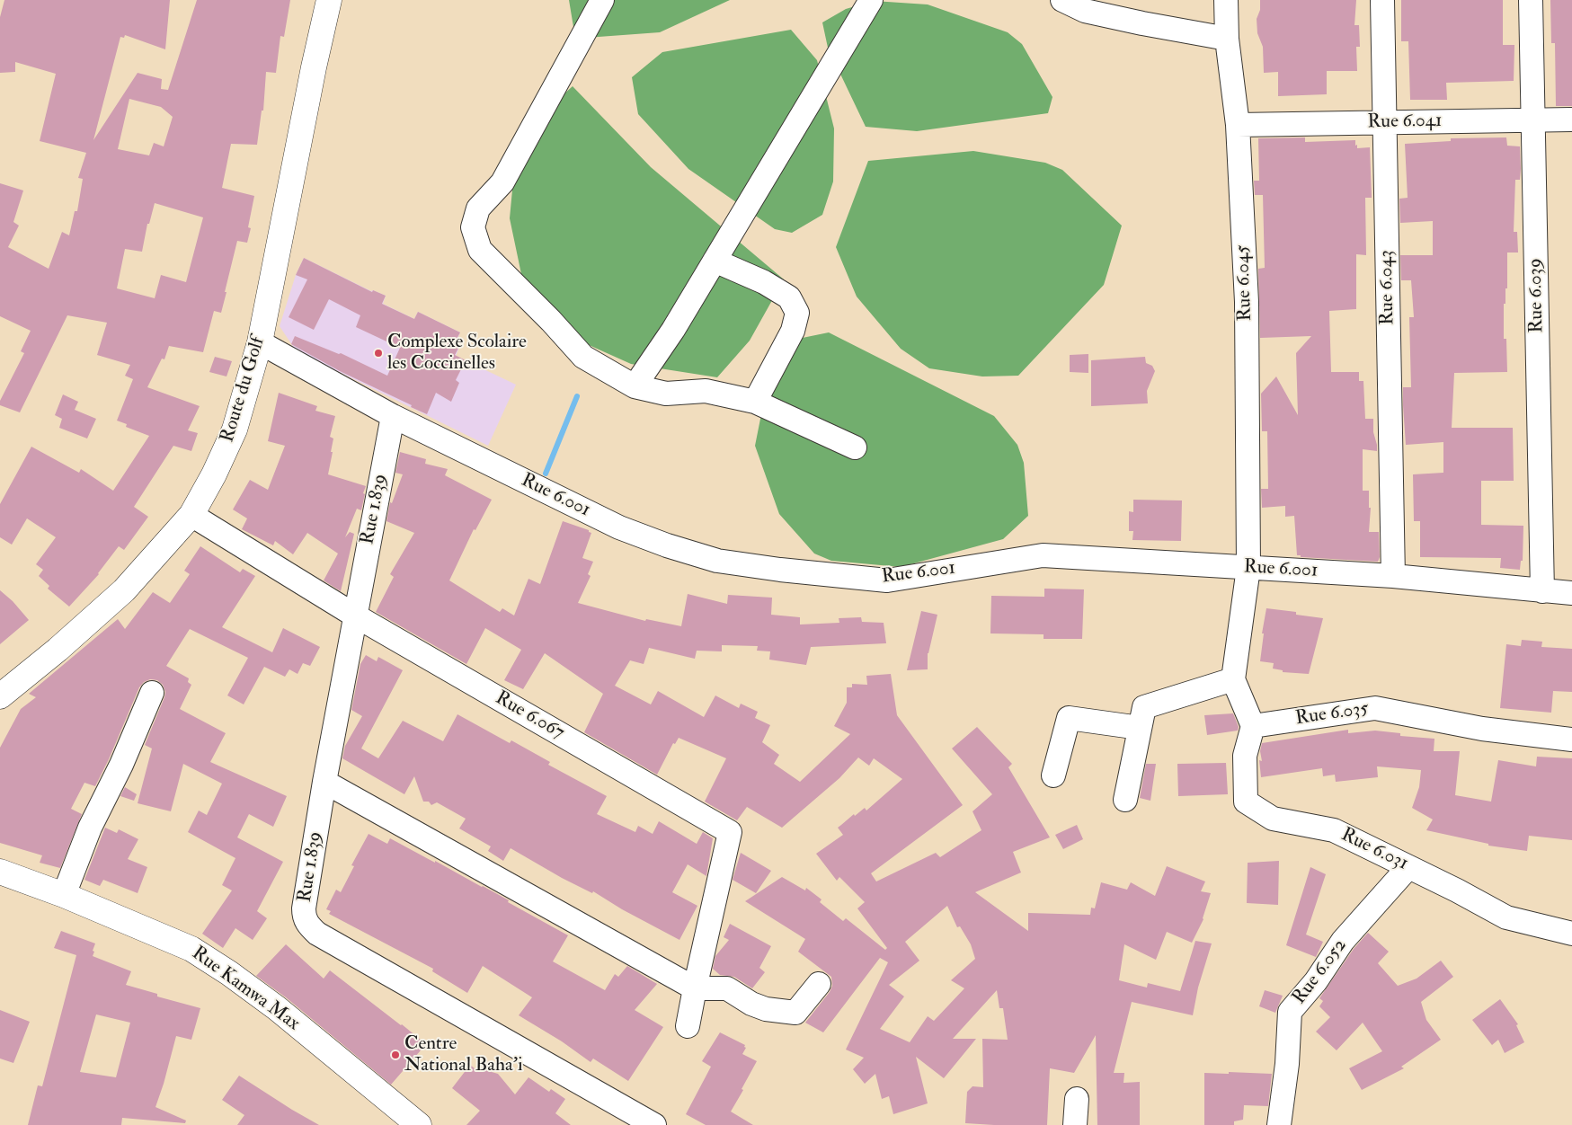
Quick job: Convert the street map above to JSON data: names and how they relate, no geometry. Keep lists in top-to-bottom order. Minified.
{"streets":{"main road":["Route du Golf","Rue Kamwa Max"],"street":["Rue 6.041","Rue 6.045","Rue 6.043","Rue 6.039","Rue 6.001","Rue 1.839","Rue 6.035","Rue 6.067","Rue 6.031","Rue 6.052"]},"crossings":[["Rue 6.041","Rue 6.045"],["Rue 6.041","Rue 6.043"],["Rue 6.041","Rue 6.039"],["Rue 6.045","Rue 6.001"],["Rue 6.043","Rue 6.001"],["Rue 6.039","Rue 6.001"],["Route du Golf","Rue 6.001"],["Route du Golf","Rue 6.067"],["Rue 6.001","Rue 1.839"],["Rue 1.839","Rue 6.067"],["Rue 6.035","Rue 6.031"],["Rue 6.031","Rue 6.052"]],"places":["Complexe Scolaire les Coccinelles","Centre National Baha'i"]}
